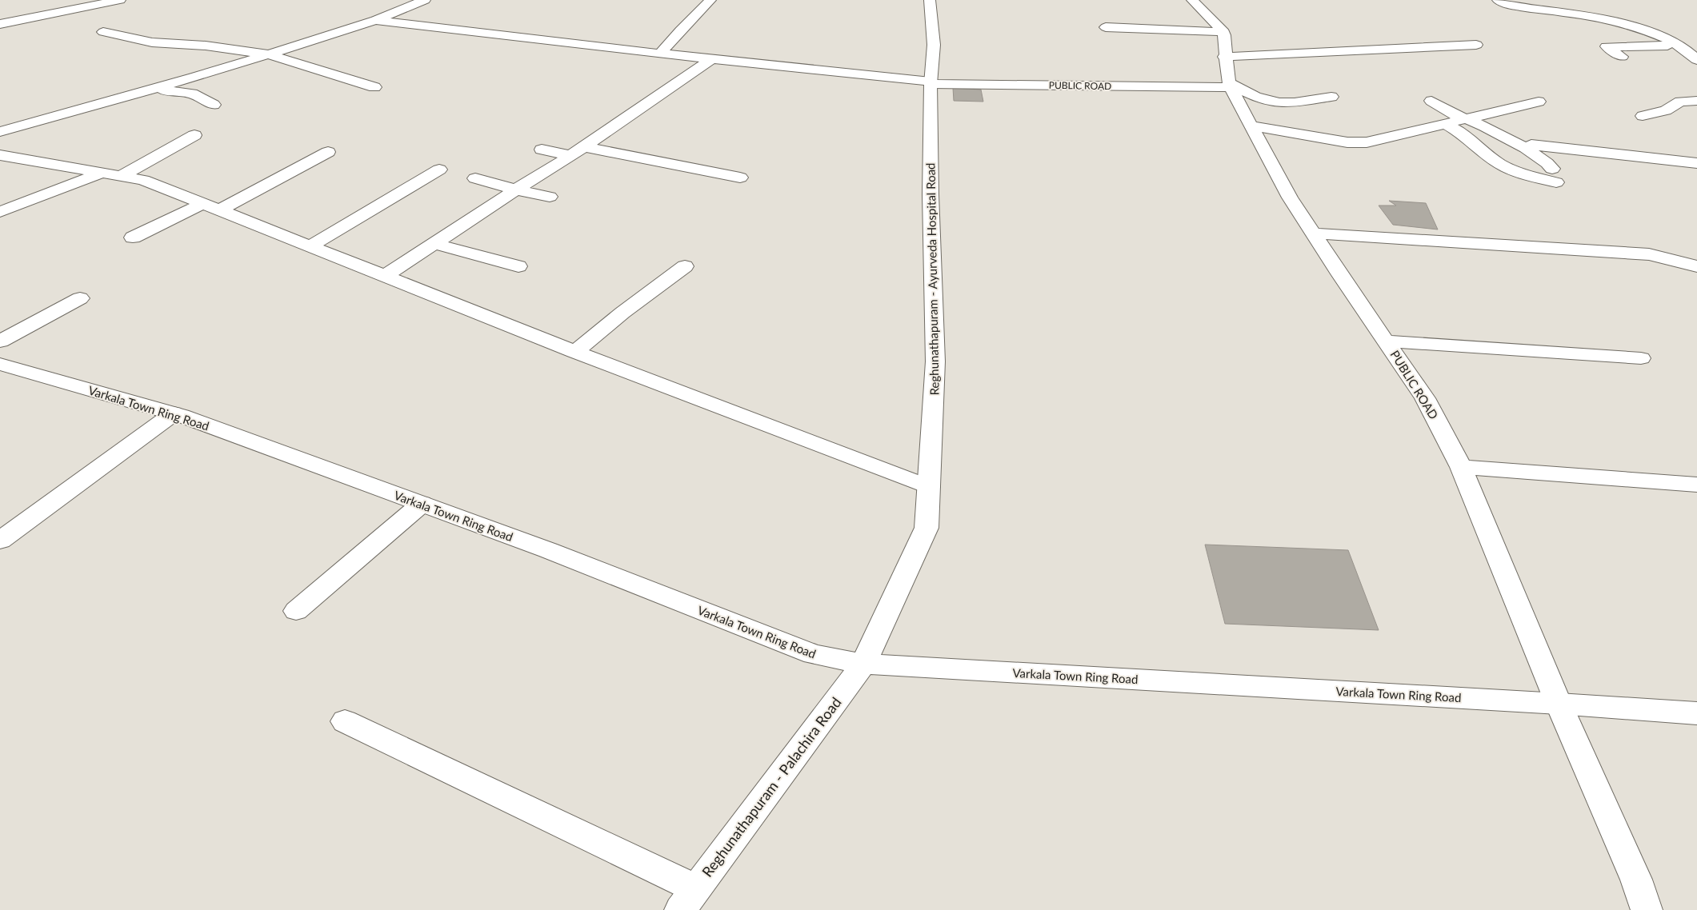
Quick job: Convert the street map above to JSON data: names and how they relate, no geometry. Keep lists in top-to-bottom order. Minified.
{"streets":{"street":["PUBLIC ROAD","Reghunathapuram - Ayurveda Hospital Road","Varkala Town Ring Road","Reghunathapuram - Palachira Road"]},"crossings":[["PUBLIC ROAD","Reghunathapuram - Ayurveda Hospital Road"],["PUBLIC ROAD","Varkala Town Ring Road"],["Reghunathapuram - Ayurveda Hospital Road","Varkala Town Ring Road"],["Reghunathapuram - Ayurveda Hospital Road","Reghunathapuram - Palachira Road"],["Varkala Town Ring Road","Reghunathapuram - Palachira Road"]]}
